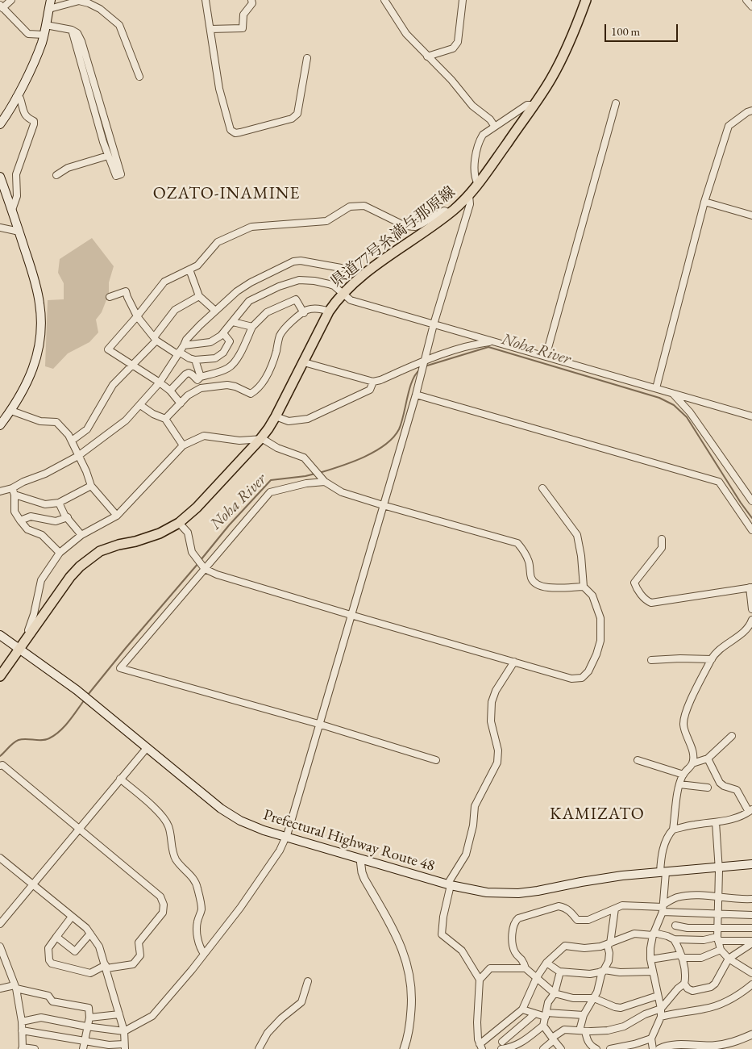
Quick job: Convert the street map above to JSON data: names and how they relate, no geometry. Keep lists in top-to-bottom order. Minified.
{"streets":{"main road":["県道77号糸満与那原線","Prefectural Highway Route 48"]},"crossings":[["県道77号糸満与那原線","Prefectural Highway Route 48"]],"districts":["OZATO-INAMINE","KAMIZATO"],"water":["Noha River"],"scale_bar":"100 m"}
